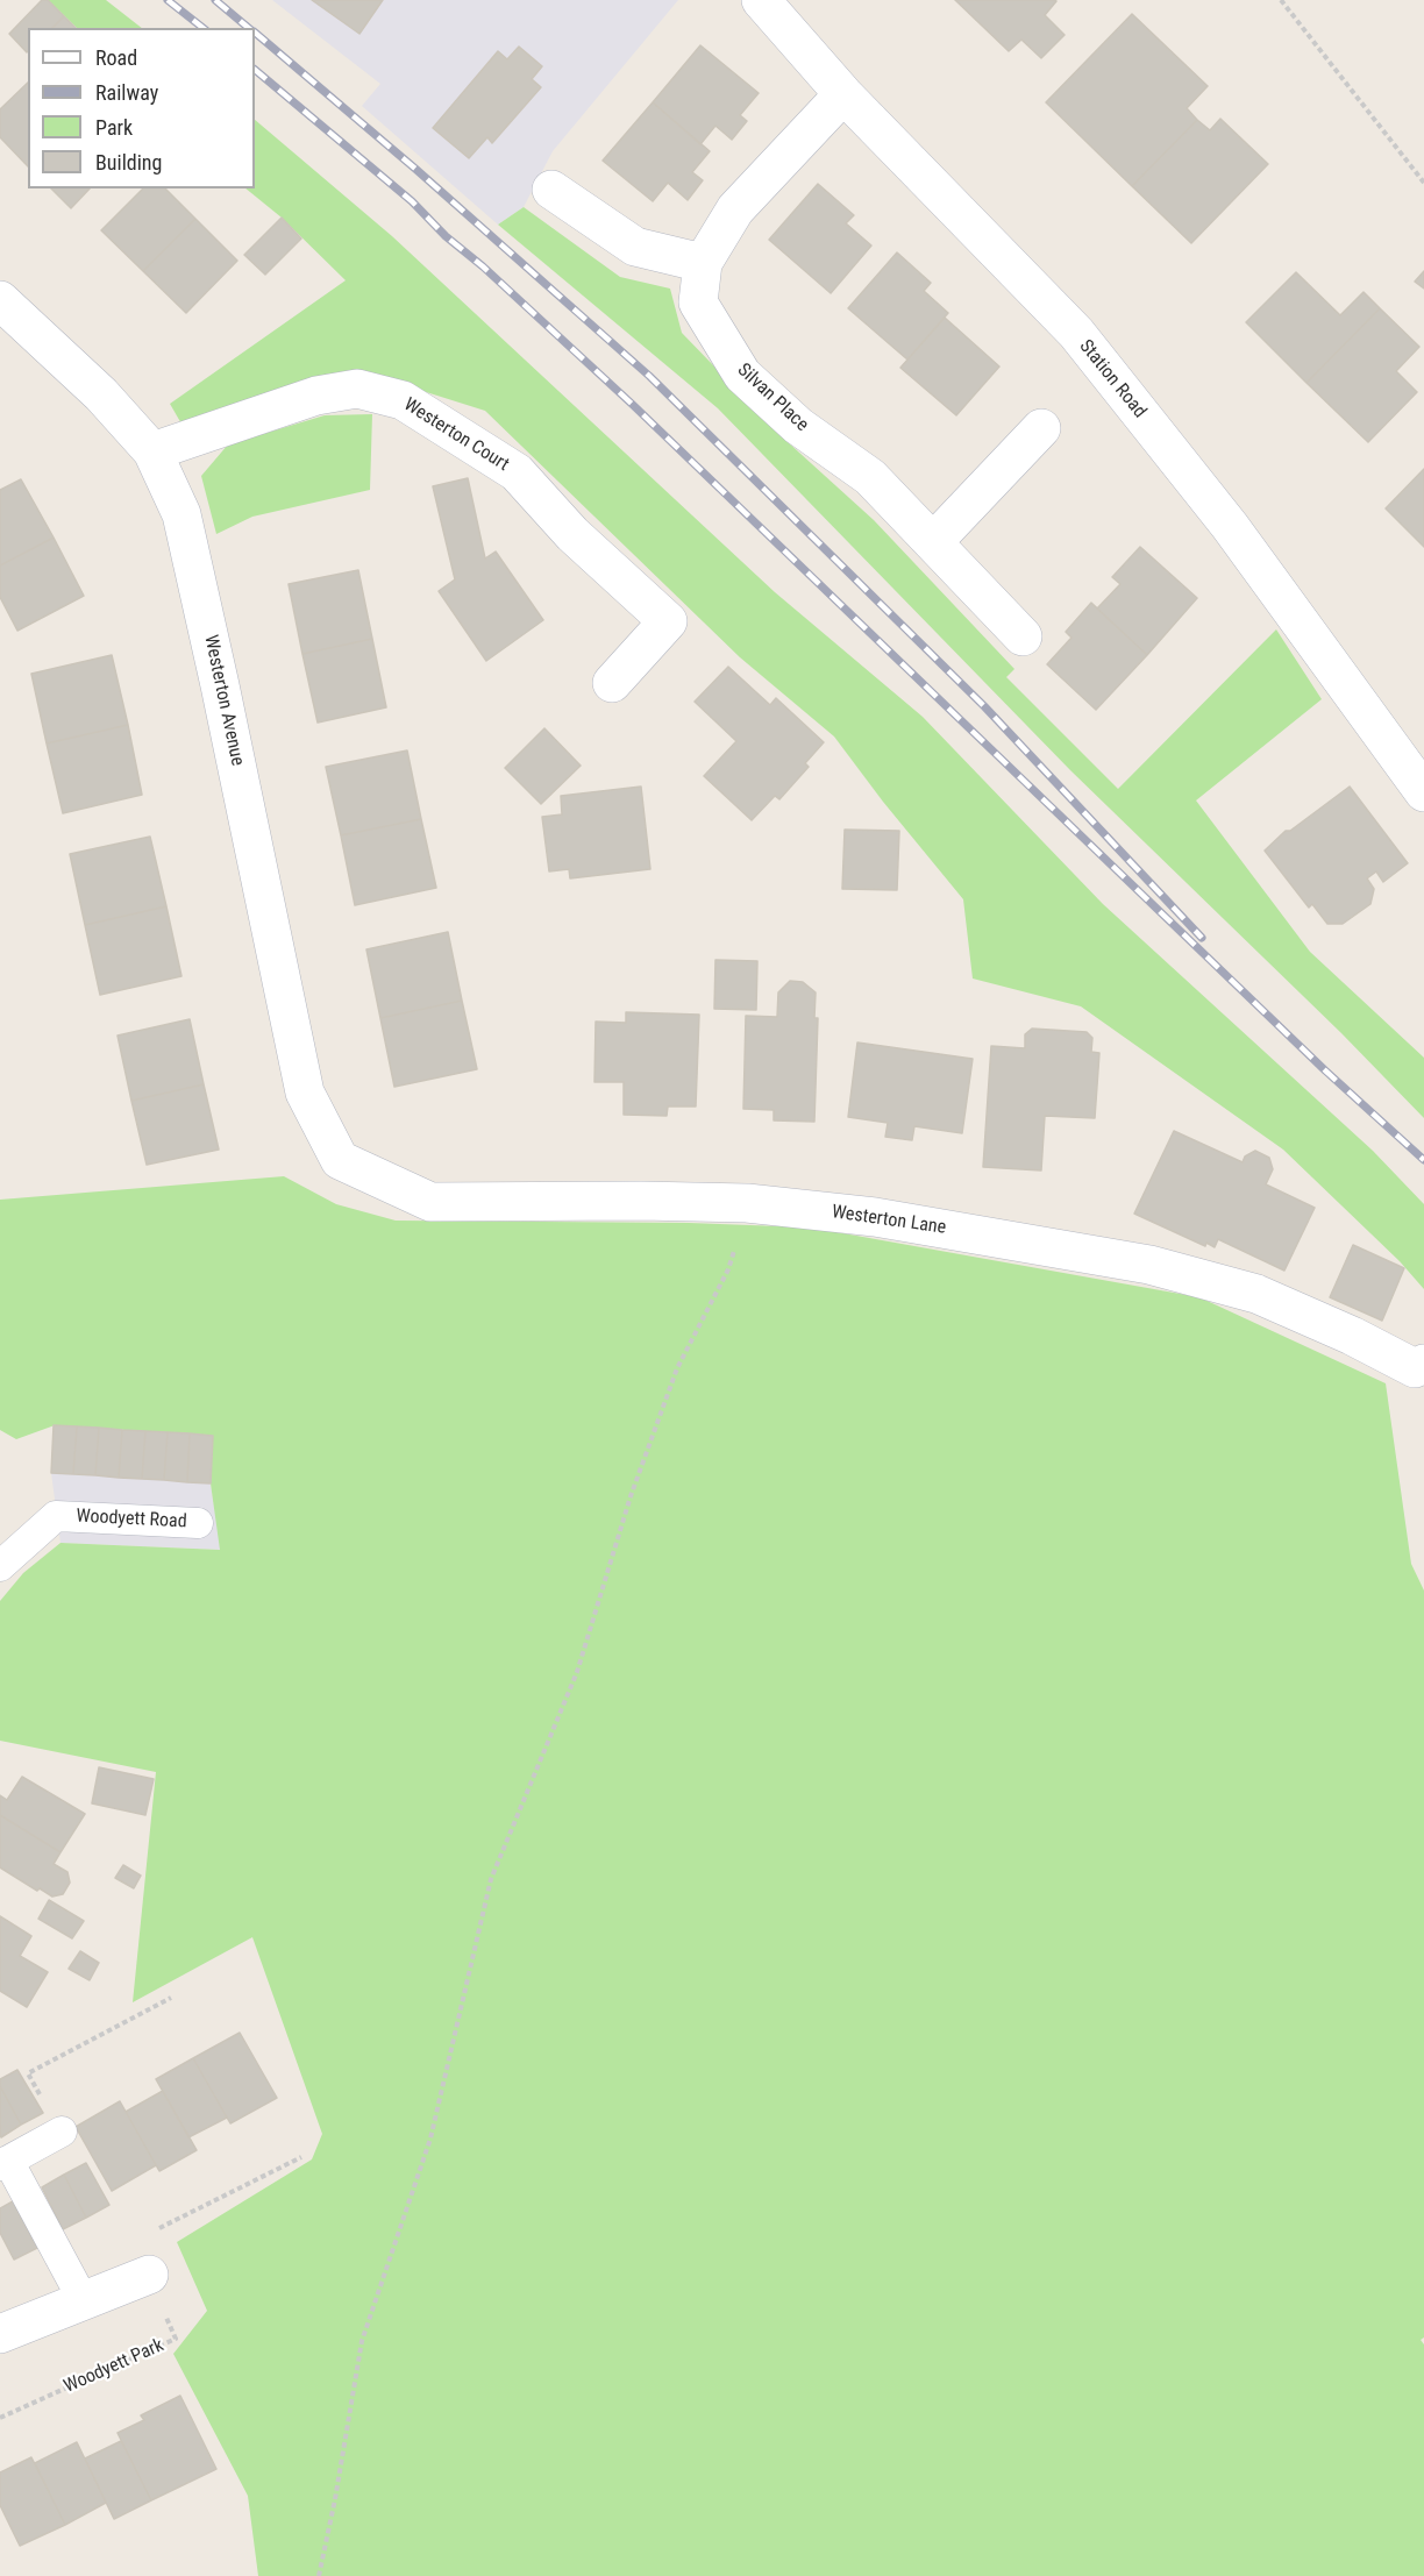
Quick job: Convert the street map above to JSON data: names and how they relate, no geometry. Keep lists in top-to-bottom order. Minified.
{"streets":{"street":["Station Road","Silvan Place","Westerton Court","Westerton Avenue","Westerton Lane"],"lane":["Woodyett Road"],"path":["Woodyett Park"]},"crossings":[["Station Road","Silvan Place"],["Westerton Court","Westerton Avenue"],["Westerton Avenue","Westerton Lane"]],"legend":["Road","Railway","Park","Building"]}
